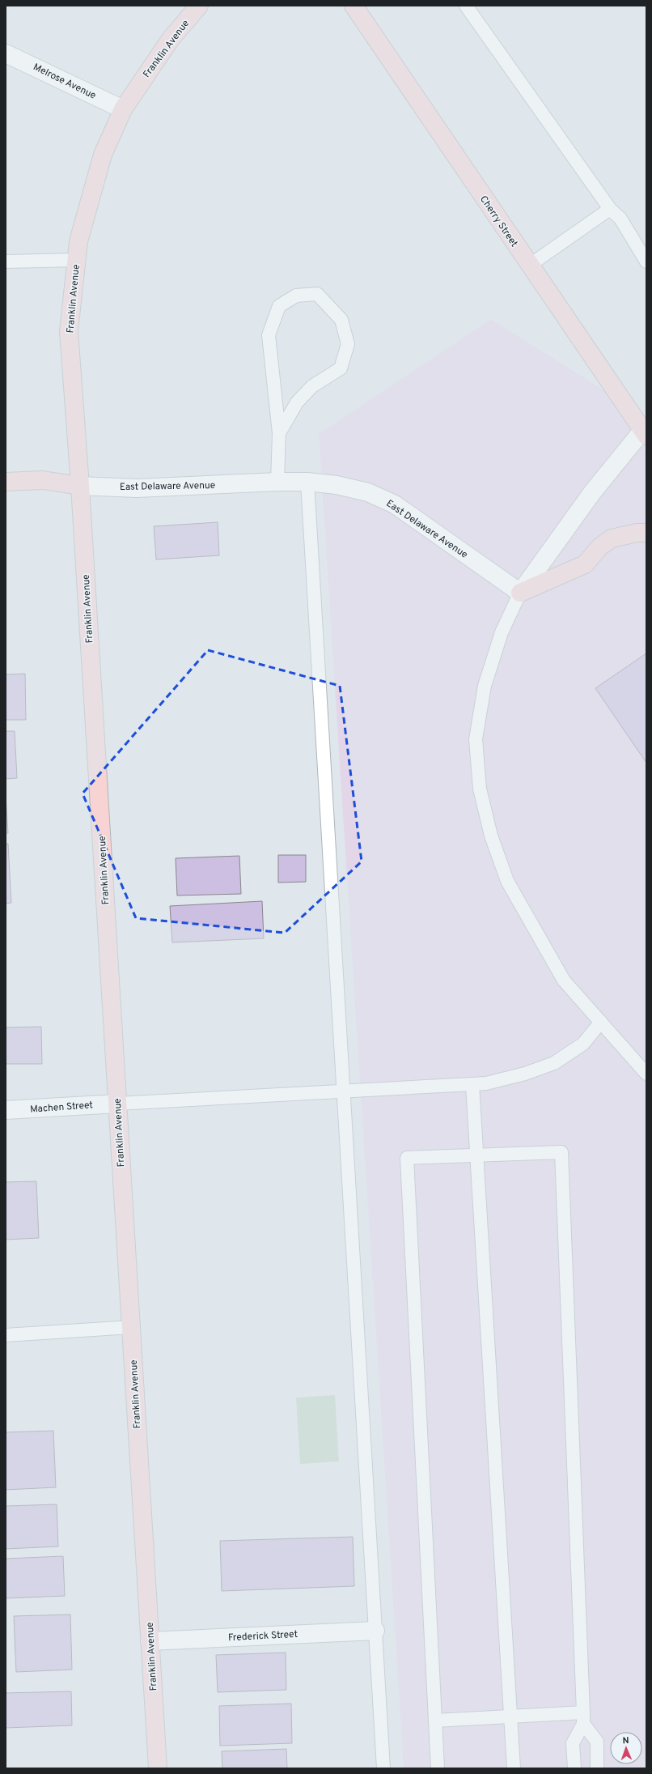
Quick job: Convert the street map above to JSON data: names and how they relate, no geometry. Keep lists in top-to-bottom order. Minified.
{"streets":{"street":["Franklin Avenue","Melrose Avenue","Cherry Street","East Delaware Avenue","Machen Street","Frederick Street"]},"crossings":[["Franklin Avenue","Melrose Avenue"],["Franklin Avenue","East Delaware Avenue"],["Franklin Avenue","Machen Street"],["Franklin Avenue","Frederick Street"]],"north":"top"}
